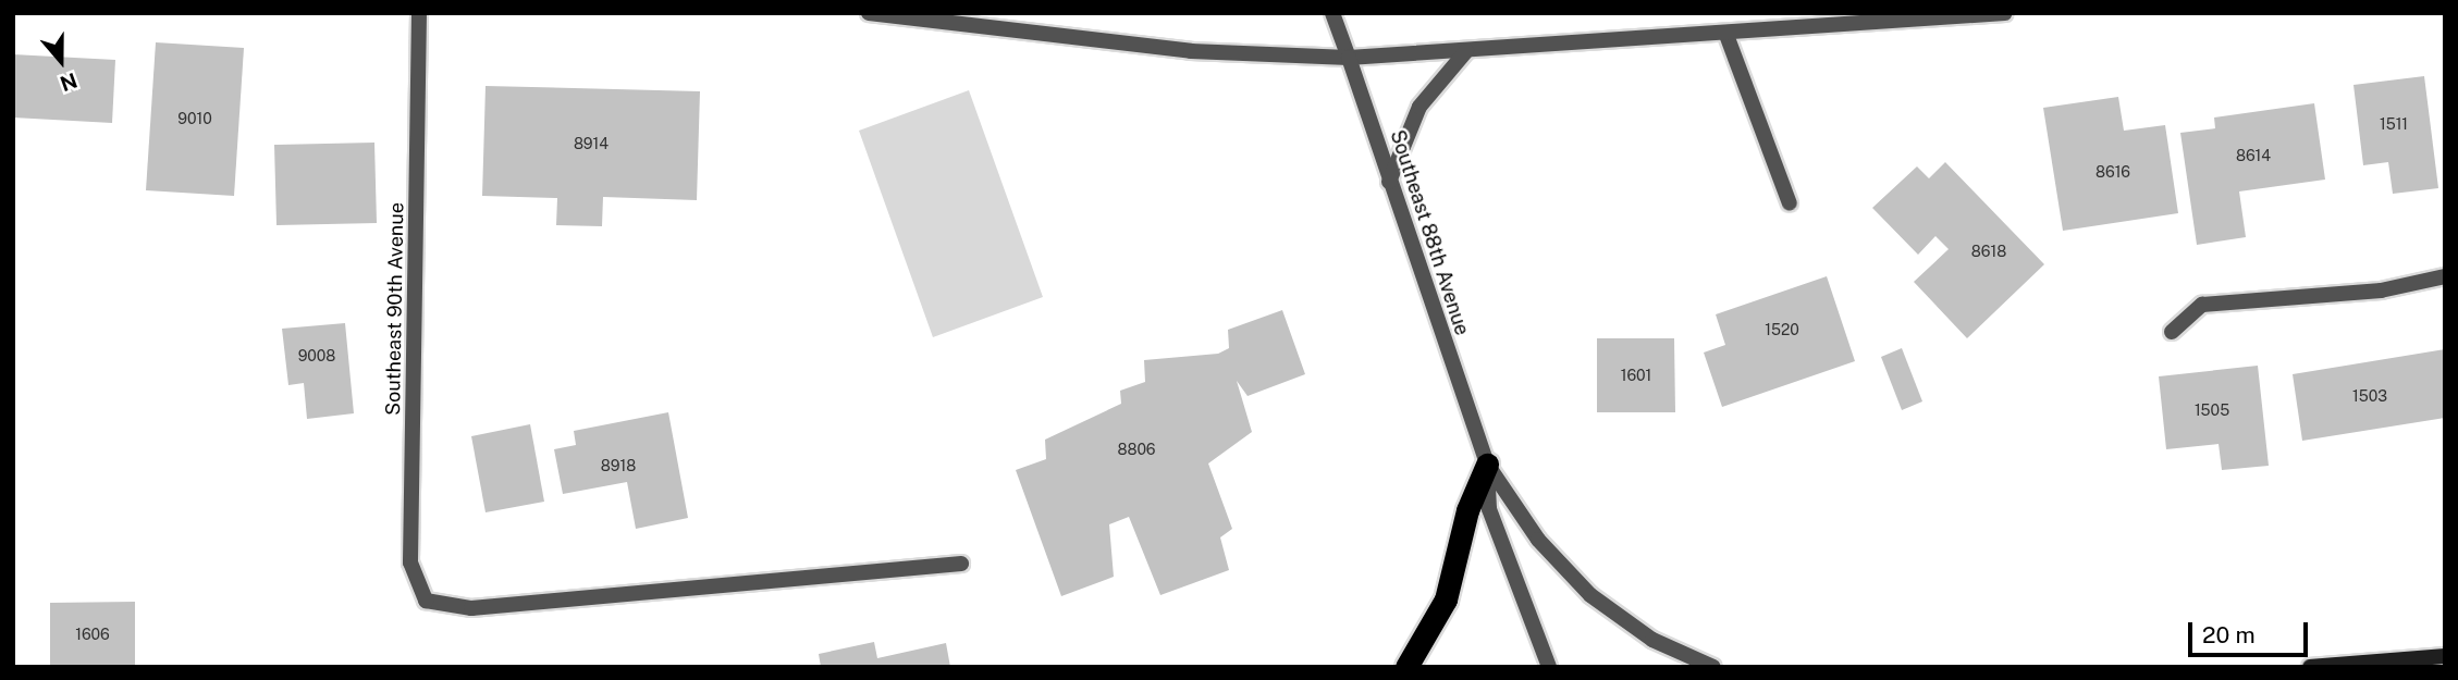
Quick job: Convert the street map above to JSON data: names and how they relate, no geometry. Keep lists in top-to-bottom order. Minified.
{"streets":{"street":["Southeast 88th Avenue","Southeast 90th Avenue"]},"house_numbers":["9010","1511","8914","8614","8616","8618","1520","9008","1601","1503","1505","8806","8918","1606"],"scale_bar":"20 m","north":"bottom"}
